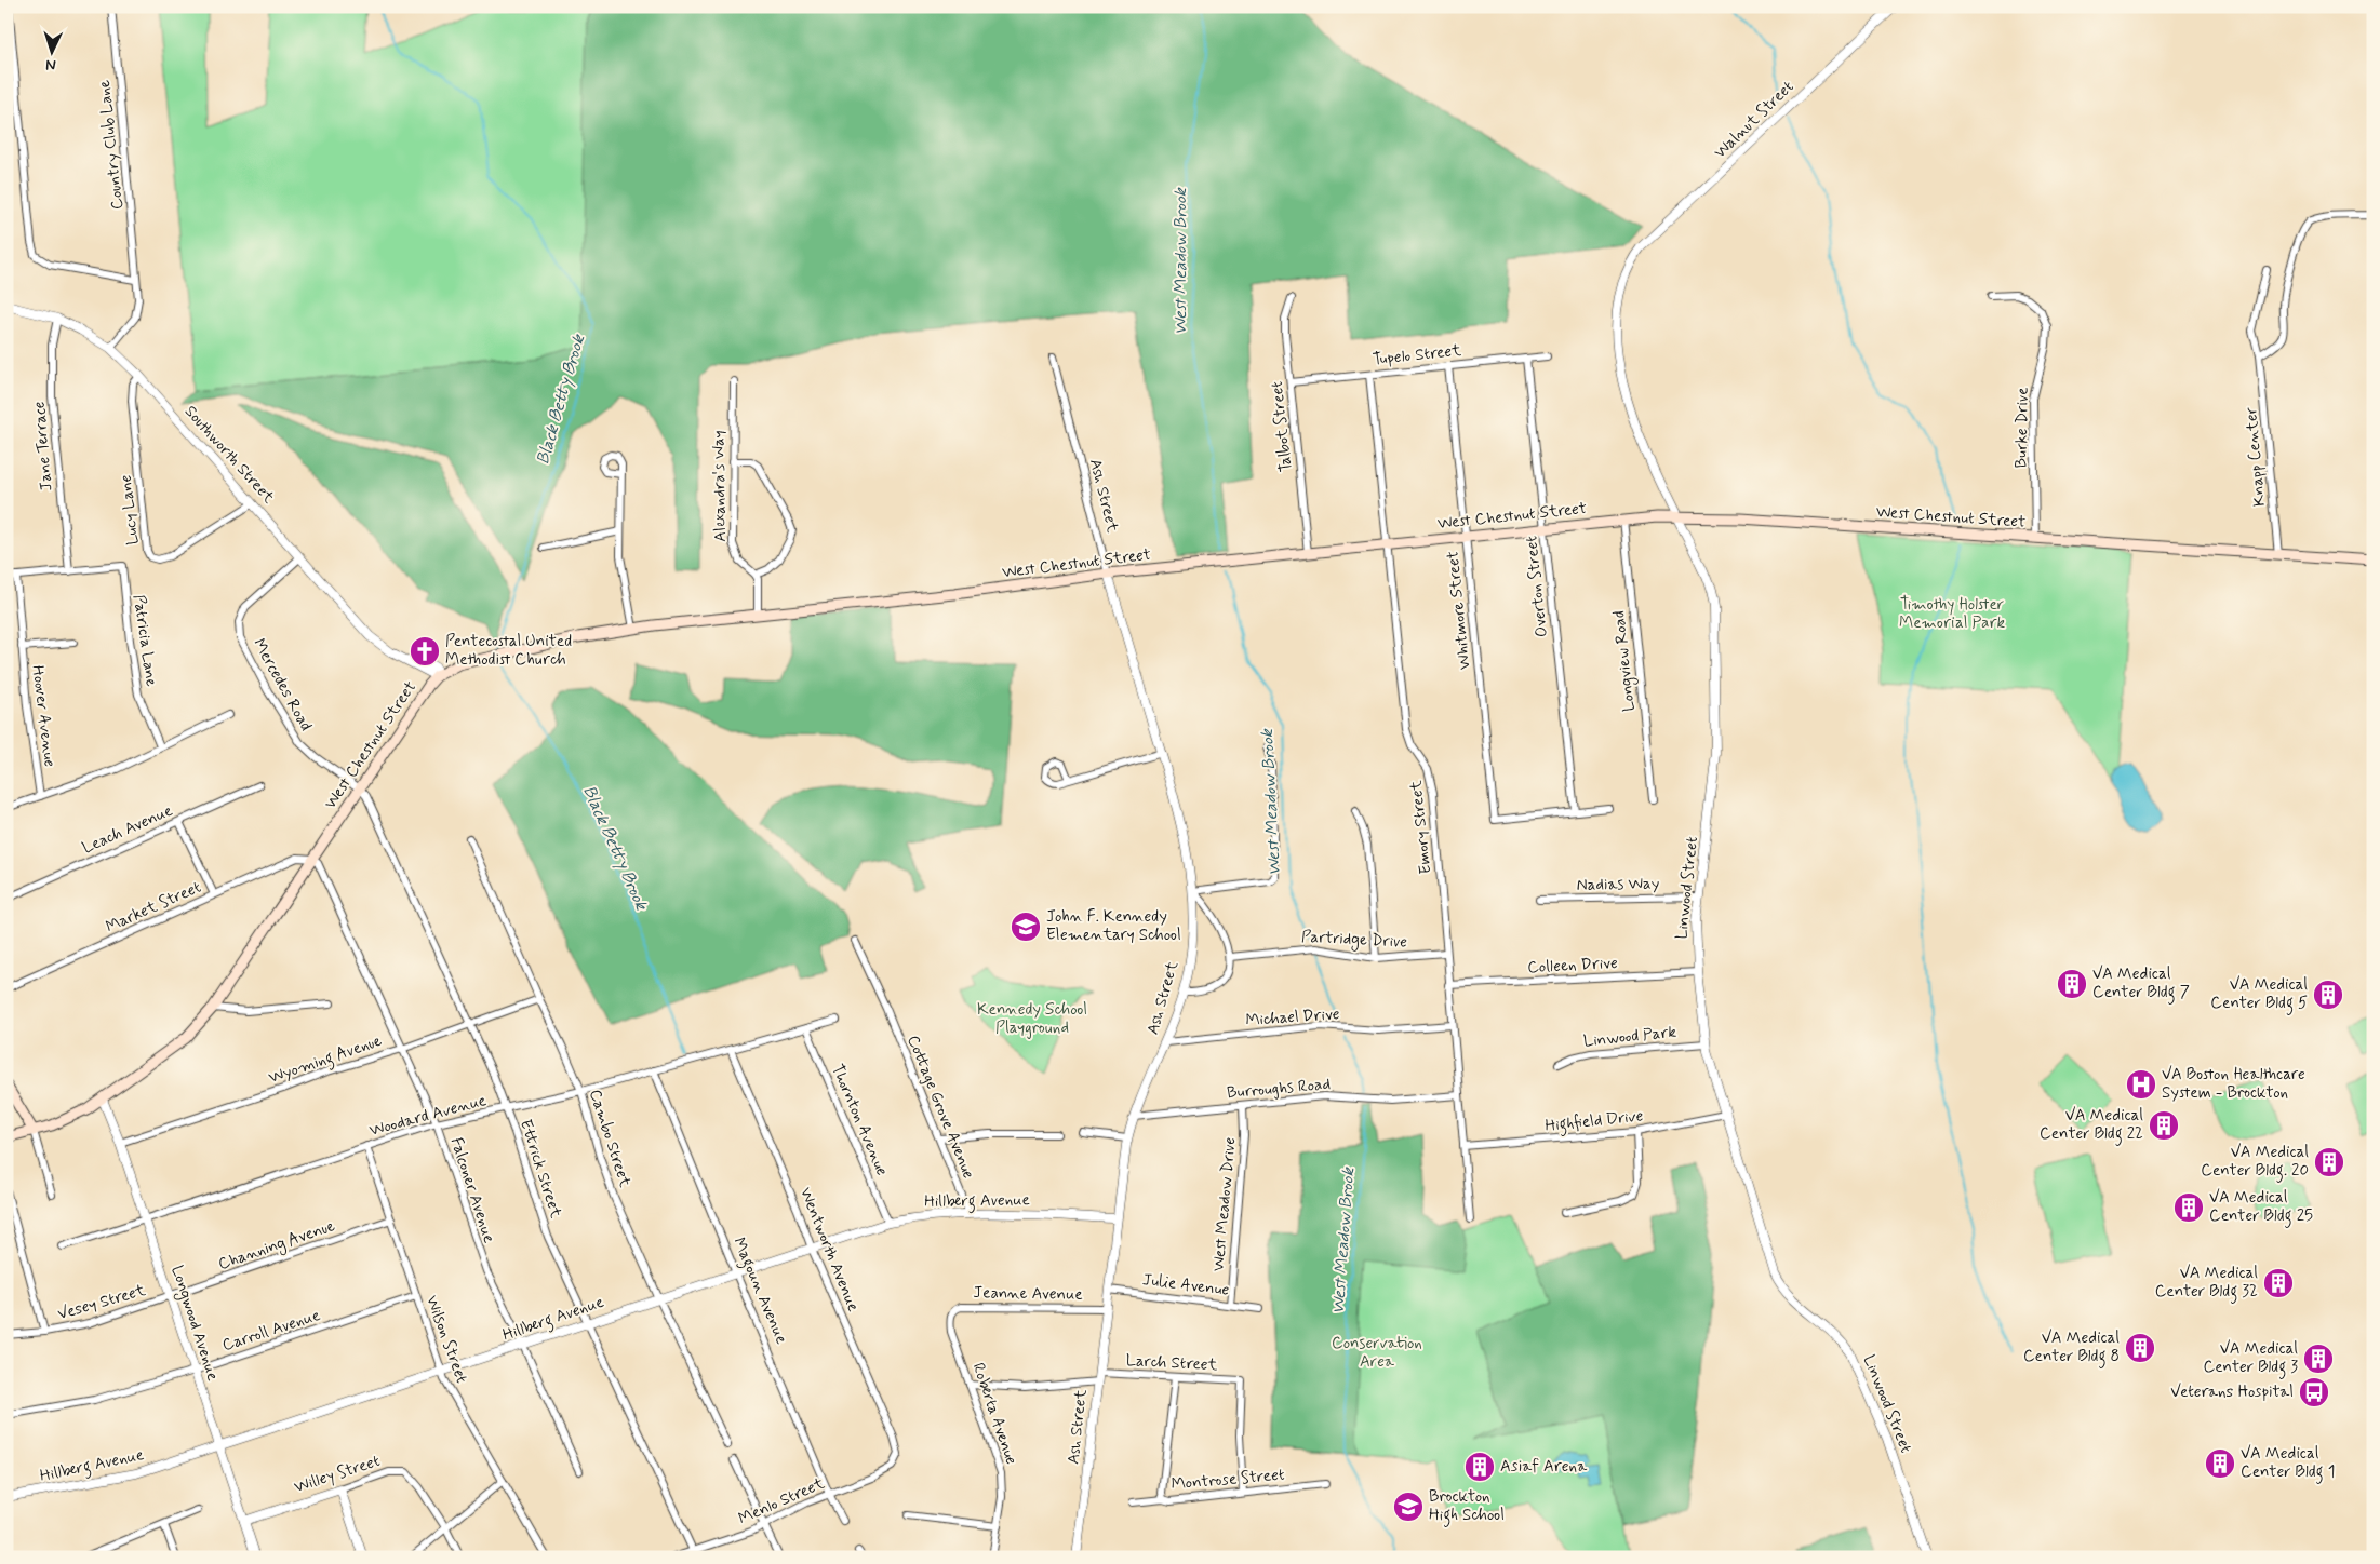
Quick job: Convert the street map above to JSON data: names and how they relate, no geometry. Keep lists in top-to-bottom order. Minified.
{"streets":{"main road":["West Chestnut Street"],"street":["Walnut Street","Country Club Lane","Tupelo Street","Talbot Street","Burke Drive","Jane Terrace","Southworth Street","Knapp Center","Alexandra's Way","Ash Street","Lucy Lane","Overton Street","Whitmore Street","Patricia Lane","Longview Road","Mercedes Road","Hoover Avenue","Emory Street","Leach Avenue","Nadias Way","Linwood Street","Market Street","Partridge Drive","Colleen Drive","Michael Drive","Linwood Park","Wyoming Avenue","Burroughs Road","Cottage Grove Avenue","Woodard Avenue","Thornton Avenue","Highfield Drive","Cambo Street","Ettrick Street","Falconer Avenue","Hillberg Avenue","West Meadow Drive","Channing Avenue","Wentworth Avenue","Julie Avenue","Magoun Avenue","Jeanne Avenue","Vesey Street","Longwood Avenue","Carroll Avenue","Wilson Street","Larch Street","Roberta Avenue","Willey Street","Montrose Street","Menlo Street"]},"crossings":[["Walnut Street","Linwood Street"],["Country Club Lane","Southworth Street"],["Tupelo Street","Talbot Street"],["Tupelo Street","Overton Street"],["Tupelo Street","Whitmore Street"],["Tupelo Street","Emory Street"],["Talbot Street","West Chestnut Street"],["Burke Drive","West Chestnut Street"],["Jane Terrace","Southworth Street"],["Jane Terrace","Patricia Lane"],["Southworth Street","Lucy Lane"],["Southworth Street","West Chestnut Street"],["Southworth Street","Mercedes Road"],["Knapp Center","West Chestnut Street"],["Ash Street","West Chestnut Street"],["Ash Street","Michael Drive"],["Ash Street","Burroughs Road"],["Ash Street","Hillberg Avenue"],["Ash Street","Julie Avenue"],["Ash Street","Jeanne Avenue"],["Ash Street","Larch Street"],["West Chestnut Street","Overton Street"],["West Chestnut Street","Whitmore Street"],["West Chestnut Street","Longview Road"],["West Chestnut Street","Mercedes Road"],["West Chestnut Street","Emory Street"],["West Chestnut Street","Linwood Street"],["West Chestnut Street","Market Street"],["West Chestnut Street","Ettrick Street"],["West Chestnut Street","Falconer Avenue"],["West Chestnut Street","Longwood Avenue"],["Overton Street","Whitmore Street"],["Mercedes Road","Ettrick Street"],["Emory Street","Partridge Drive"],["Emory Street","Colleen Drive"],["Emory Street","Michael Drive"],["Emory Street","Burroughs Road"],["Emory Street","Highfield Drive"],["Nadias Way","Linwood Street"],["Linwood Street","Colleen Drive"],["Linwood Street","Linwood Park"],["Linwood Street","Highfield Drive"],["Market Street","Falconer Avenue"],["Wyoming Avenue","Cambo Street"],["Wyoming Avenue","Ettrick Street"],["Wyoming Avenue","Falconer Avenue"],["Wyoming Avenue","Longwood Avenue"],["Burroughs Road","West Meadow Drive"],["Cottage Grove Avenue","Hillberg Avenue"],["Woodard Avenue","Thornton Avenue"],["Woodard Avenue","Cambo Street"],["Woodard Avenue","Ettrick Street"],["Woodard Avenue","Falconer Avenue"],["Woodard Avenue","Wentworth Avenue"],["Woodard Avenue","Magoun Avenue"],["Woodard Avenue","Longwood Avenue"],["Woodard Avenue","Wilson Street"],["Thornton Avenue","Hillberg Avenue"],["Cambo Street","Hillberg Avenue"],["Ettrick Street","Hillberg Avenue"],["Ettrick Street","Menlo Street"],["Falconer Avenue","Hillberg Avenue"],["Hillberg Avenue","Wentworth Avenue"],["Hillberg Avenue","Magoun Avenue"],["Hillberg Avenue","Longwood Avenue"],["Hillberg Avenue","Wilson Street"],["West Meadow Drive","Julie Avenue"],["Channing Avenue","Vesey Street"],["Channing Avenue","Longwood Avenue"],["Channing Avenue","Wilson Street"],["Wentworth Avenue","Menlo Street"],["Magoun Avenue","Menlo Street"],["Jeanne Avenue","Roberta Avenue"],["Vesey Street","Longwood Avenue"],["Longwood Avenue","Carroll Avenue"],["Longwood Avenue","Willey Street"],["Carroll Avenue","Wilson Street"],["Larch Street","Roberta Avenue"],["Larch Street","Montrose Street"]],"water":["West Meadow Brook","Black Betty Brook"],"parks":["Timothy Holster Memorial Park","Kennedy School Playground","Conservation Area"],"places":{"church":["Pentecostal United Methodist Church"],"school or university":["John F. Kennedy Elementary School","Brockton High School"],"building":["VA Medical Center Bldg 7","VA Medical Center Bldg 5","VA Medical Center Bldg 22","VA Medical Center Bldg. 20","VA Medical Center Bldg 25","VA Medical Center Bldg 32","VA Medical Center Bldg 8","VA Medical Center Bldg 3","VA Medical Center Bldg 1","Asiaf Arena"],"hospital":["VA Boston Healthcare System - Brockton"],"bus stop":["Veterans Hospital"]},"north":"bottom"}
